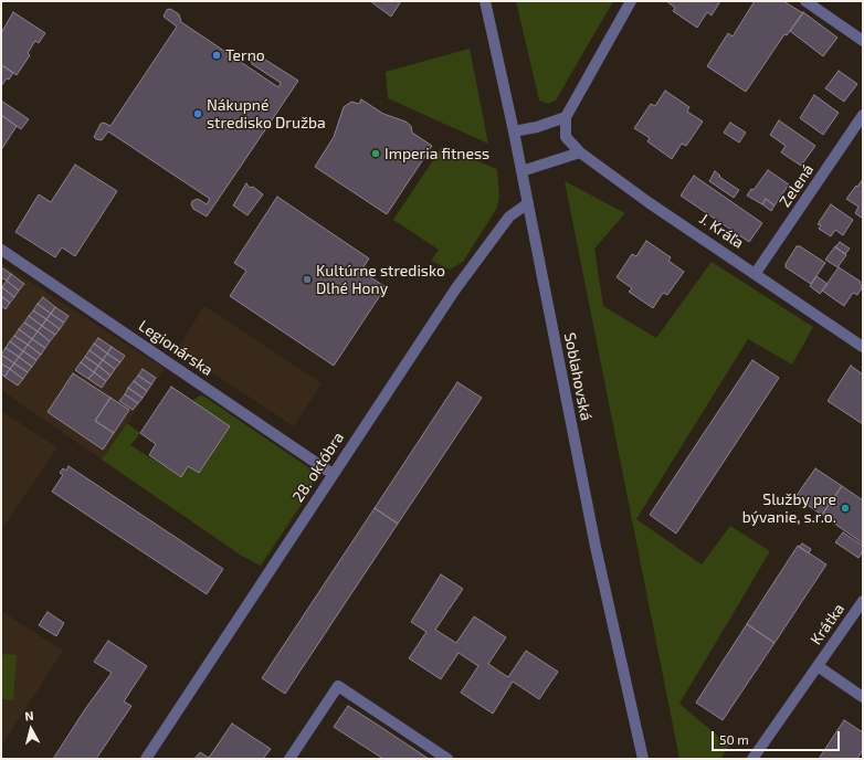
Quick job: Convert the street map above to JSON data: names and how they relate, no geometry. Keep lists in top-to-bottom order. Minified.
{"streets":{"street":["Zelená","J. Kráľa","Legionárska","Soblahovská","28. októbra","Krátka"]},"crossings":[["Zelená","J. Kráľa"],["Legionárska","28. októbra"],["Soblahovská","28. októbra"]],"places":["Terno","Nákupné stredisko Družba","Imperia fitness","Kultúrne stredisko Dlhé Hony","Služby pre bývanie, s.r.o."],"scale_bar":"50 m","north":"top"}
